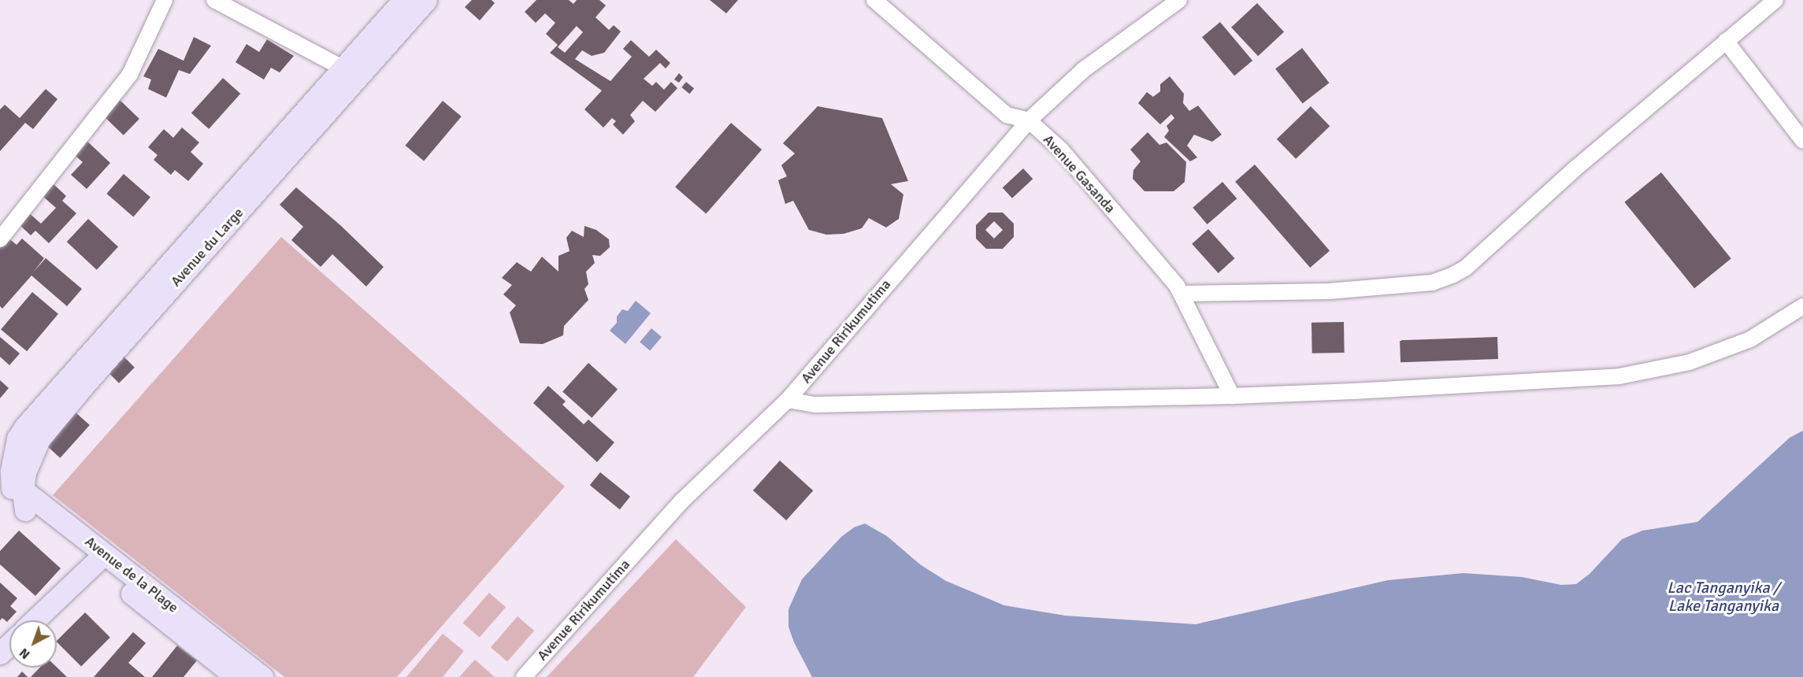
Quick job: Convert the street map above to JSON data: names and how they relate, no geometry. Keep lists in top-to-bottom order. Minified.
{"streets":{"main road":["Avenue du Large","Avenue de la Plage"],"street":["Avenue Gasanda","Avenue Ririkumutima"]},"crossings":[["Avenue Gasanda","Avenue Ririkumutima"],["Avenue du Large","Avenue de la Plage"]],"water":["Lac Tanganyika / Lake Tanganyika"],"north":"bottom left"}
